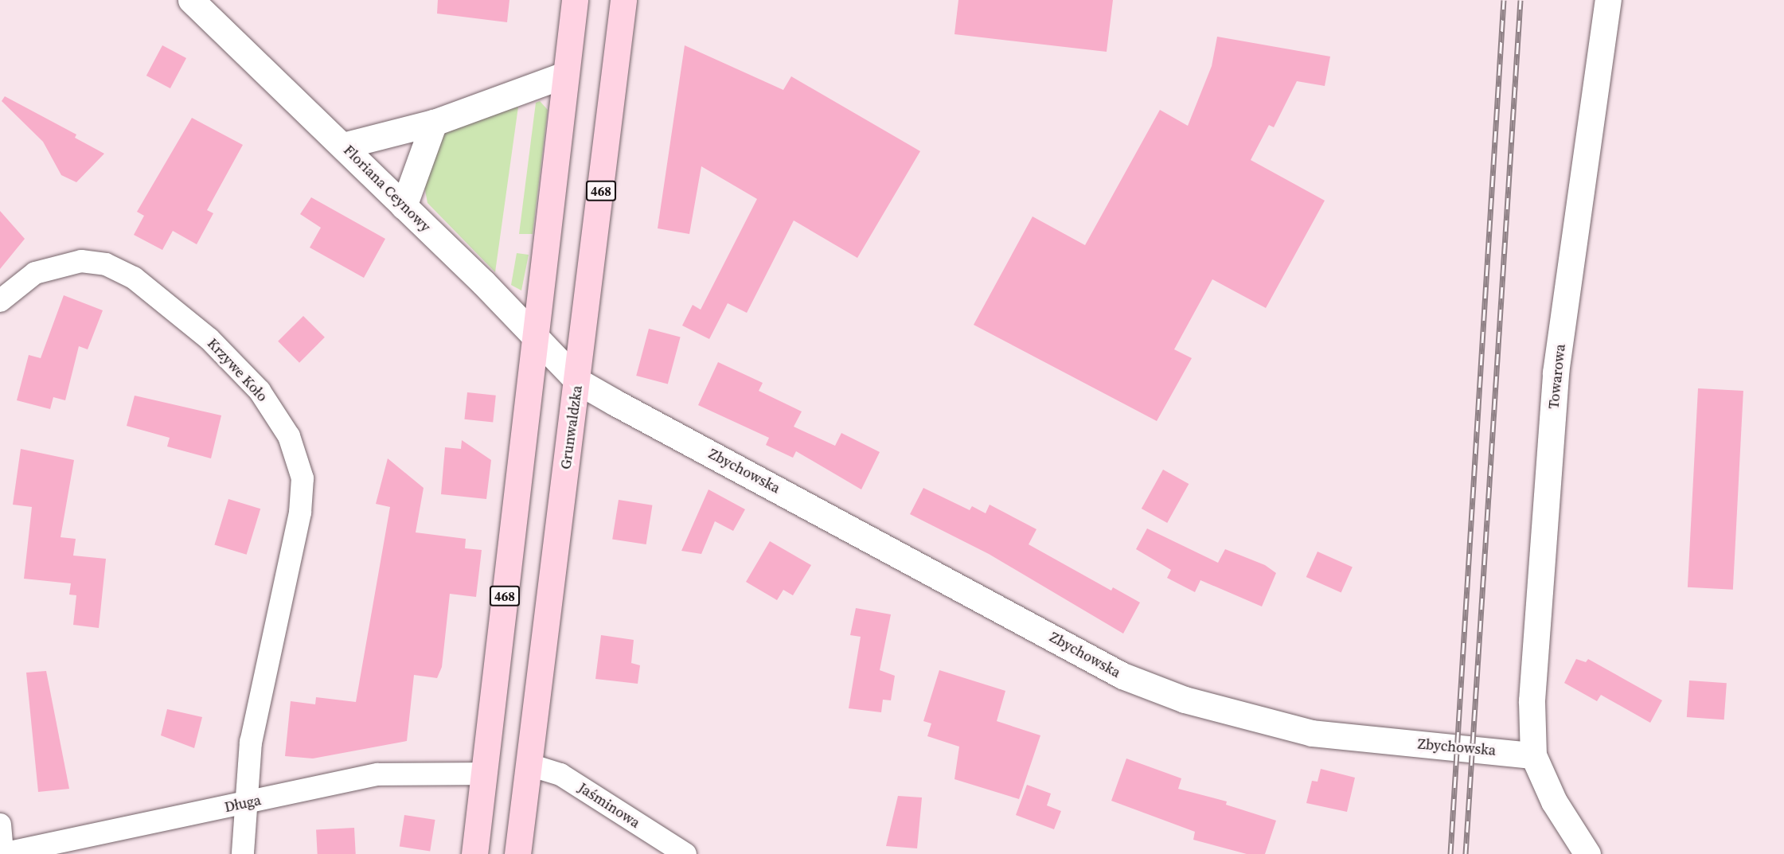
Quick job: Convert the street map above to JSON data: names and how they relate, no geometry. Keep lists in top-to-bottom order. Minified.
{"streets":{"main road":["468","Grunwaldzka"],"street":["Floriana Ceynowy","Krzywe Koło","Towarowa","Zbychowska","Długa","Jaśminowa"]},"crossings":[["Floriana Ceynowy","468"],["Floriana Ceynowy","Grunwaldzka"],["Floriana Ceynowy","Zbychowska"],["468","Długa"],["Krzywe Koło","Długa"],["Towarowa","Zbychowska"],["Grunwaldzka","Zbychowska"],["Grunwaldzka","Jaśminowa"]]}
